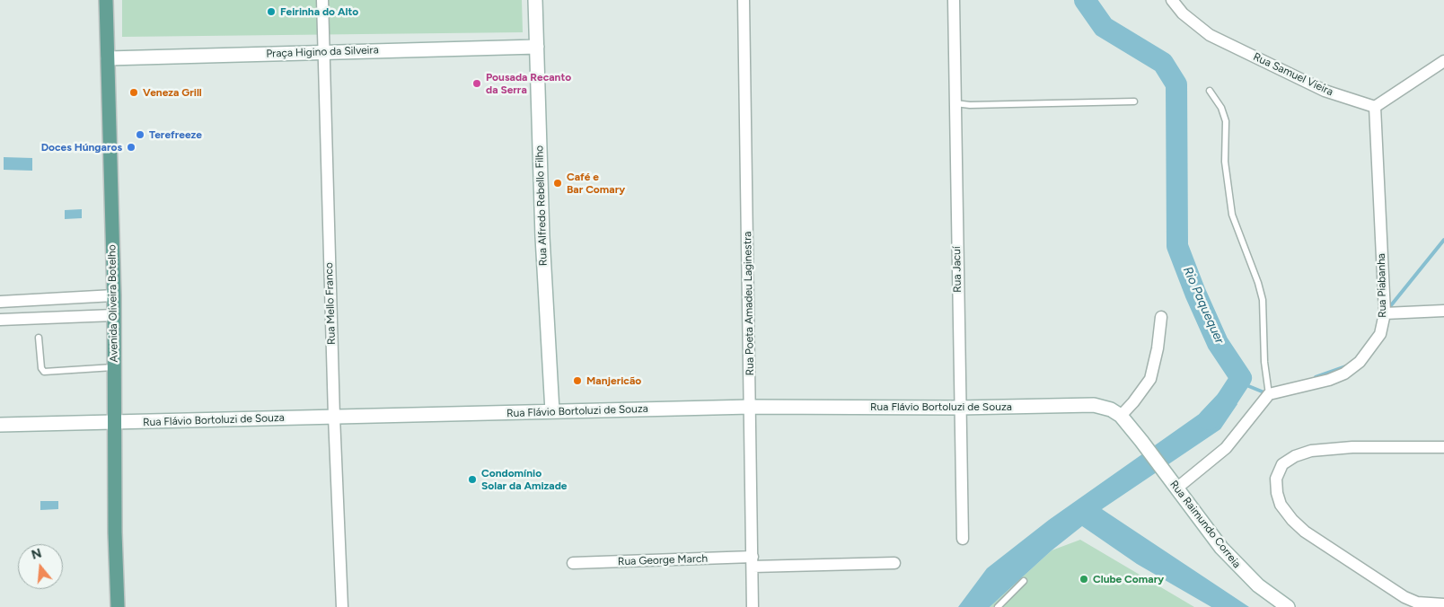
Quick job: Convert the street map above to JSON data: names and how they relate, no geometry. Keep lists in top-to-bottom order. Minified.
{"streets":{"main road":["Avenida Oliveira Botelho"],"street":["Praça Higino da Silveira","Rua Samuel Vieira","Rua Alfredo Rebello Filho","Rua Jacuí","Rua Piabanha","Rua Mello Franco","Rua Poeta Amadeu Laginestra","Rua Flávio Bortoluzi de Souza","Rua Raimundo Correia","Rua George March"]},"crossings":[["Praça Higino da Silveira","Rua Alfredo Rebello Filho"],["Praça Higino da Silveira","Avenida Oliveira Botelho"],["Praça Higino da Silveira","Rua Mello Franco"],["Rua Samuel Vieira","Rua Piabanha"],["Rua Alfredo Rebello Filho","Rua Flávio Bortoluzi de Souza"],["Rua Jacuí","Rua Flávio Bortoluzi de Souza"],["Avenida Oliveira Botelho","Rua Flávio Bortoluzi de Souza"],["Rua Mello Franco","Rua Flávio Bortoluzi de Souza"],["Rua Poeta Amadeu Laginestra","Rua Flávio Bortoluzi de Souza"],["Rua Poeta Amadeu Laginestra","Rua George March"],["Rua Flávio Bortoluzi de Souza","Rua Raimundo Correia"]],"water":["Rio Paquequer"],"places":["Feirinha do Alto","Pousada Recanto da Serra","Veneza Grill","Terefreeze","Doces Húngaros","Café e Bar Comary","Manjericão","Condomínio Solar da Amizade","Clube Comary"],"north":"top"}
